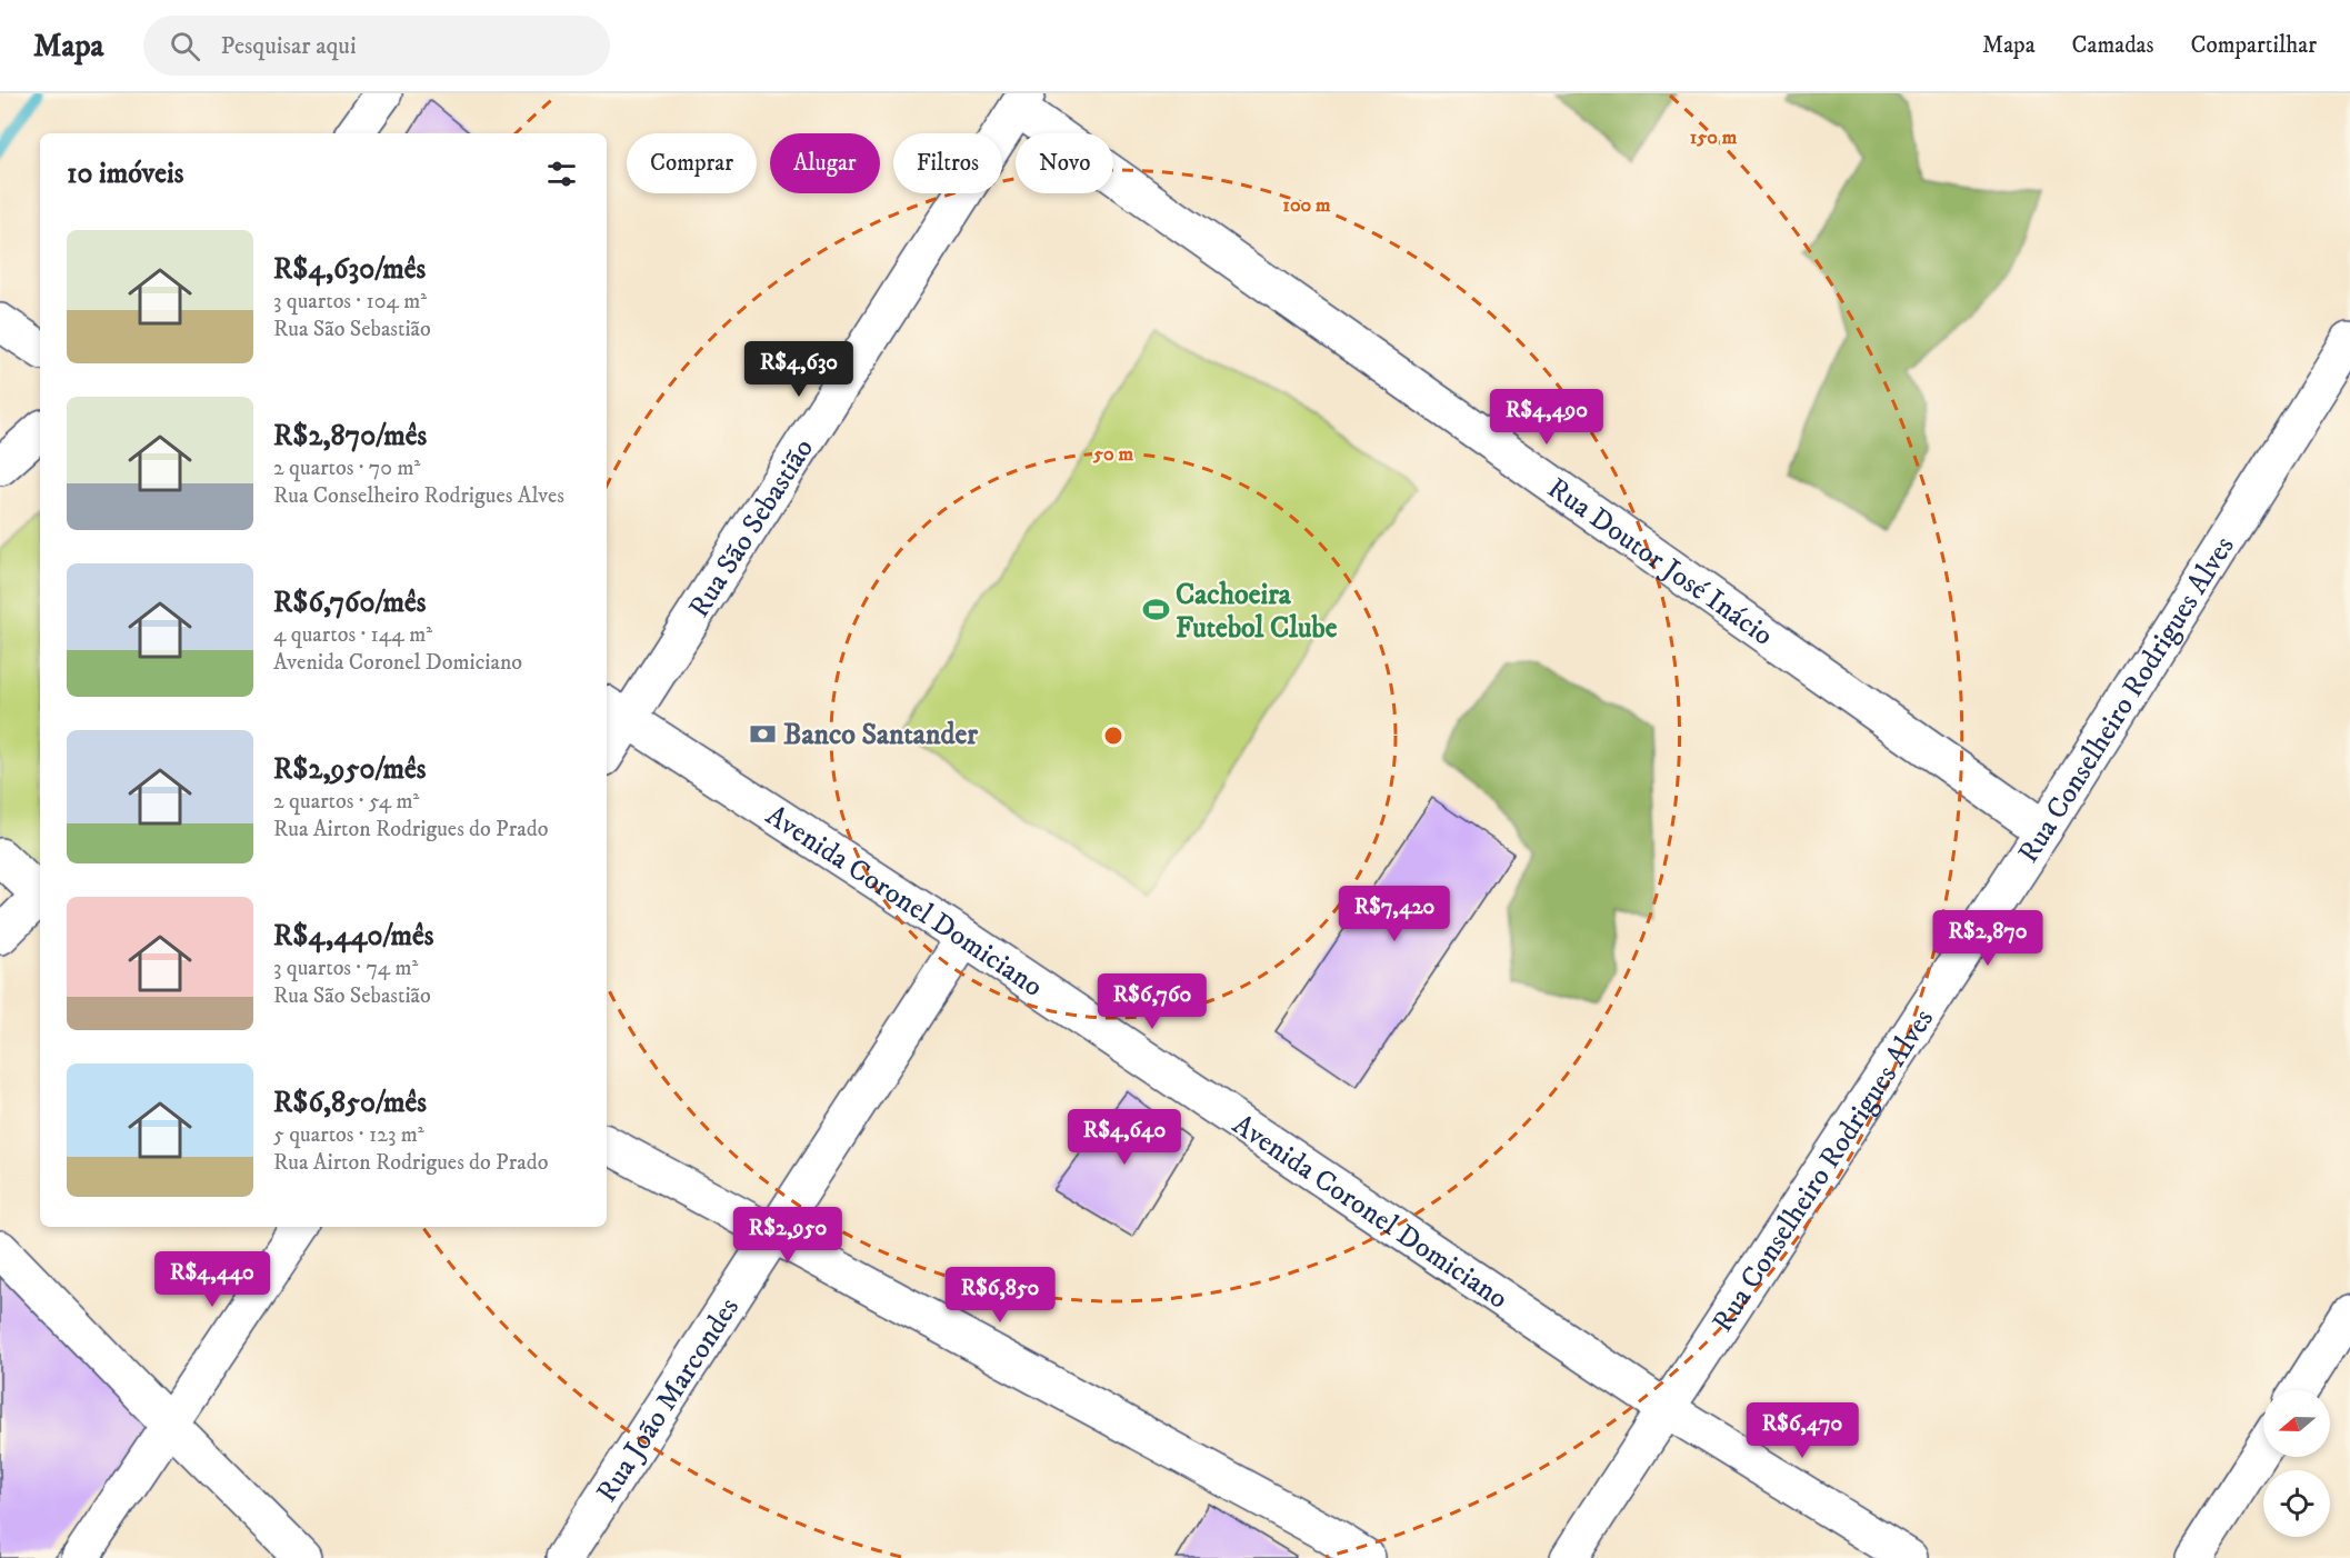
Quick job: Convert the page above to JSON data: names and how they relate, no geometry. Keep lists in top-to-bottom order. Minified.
{"streets":{"street":["Rua São Sebastião","Rua Doutor José Inácio","Rua Conselheiro Rodrigues Alves","Avenida Coronel Domiciano","Rua João Marcondes"]},"crossings":[["Rua São Sebastião","Rua Doutor José Inácio"],["Rua São Sebastião","Avenida Coronel Domiciano"],["Rua Doutor José Inácio","Rua Conselheiro Rodrigues Alves"],["Rua Conselheiro Rodrigues Alves","Avenida Coronel Domiciano"],["Avenida Coronel Domiciano","Rua João Marcondes"]],"places":{"sports":["Cachoeira Futebol Clube"],"bank":["Banco Santander"]},"north":"left","page":{"header":"Mapa","search":"Pesquisar aqui","nav":["Mapa","Camadas","Compartilhar"],"chip":["Comprar","Alugar","Filtros","Novo"],"heading":"10 imóveis","list":[{"name":"R$4,630/mês","note":"3 quartos · 104 m² · Rua São Sebastião"},{"name":"R$2,870/mês","note":"2 quartos · 70 m² · Rua Conselheiro Rodrigues Alves"},{"name":"R$6,760/mês","note":"4 quartos · 144 m² · Avenida Coronel Domiciano"},{"name":"R$2,950/mês","note":"2 quartos · 54 m² · Rua Airton Rodrigues do Prado"},{"name":"R$4,440/mês","note":"3 quartos · 74 m² · Rua São Sebastião"},{"name":"R$6,850/mês","note":"5 quartos · 123 m² · Rua Airton Rodrigues do Prado"}],"price":["R$4,630","R$4,490","R$7,420","R$2,870","R$6,760","R$4,640","R$2,950","R$4,440","R$6,850","R$6,470"]},"rings":["150 m","100 m","50 m"]}
